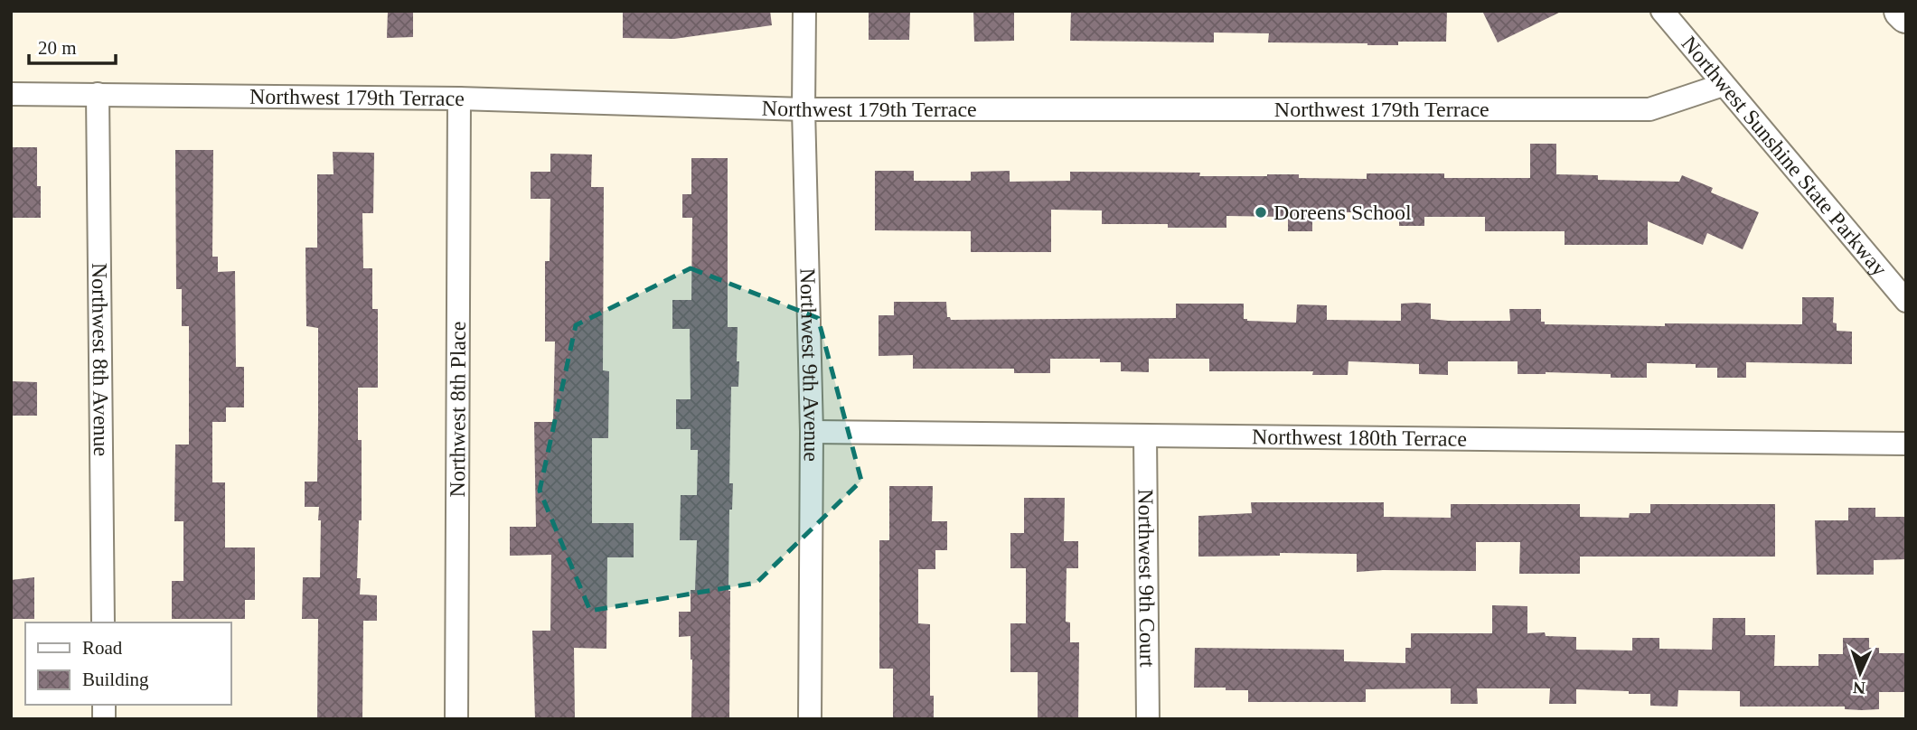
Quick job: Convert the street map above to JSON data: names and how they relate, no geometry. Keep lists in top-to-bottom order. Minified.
{"streets":{"street":["Northwest 179th Terrace","Northwest Sunshine State Parkway","Northwest 8th Avenue","Northwest 9th Avenue","Northwest 8th Place","Northwest 180th Terrace","Northwest 9th Court"]},"crossings":[["Northwest 179th Terrace","Northwest Sunshine State Parkway"],["Northwest 179th Terrace","Northwest 8th Avenue"],["Northwest 179th Terrace","Northwest 9th Avenue"],["Northwest 179th Terrace","Northwest 8th Place"],["Northwest 9th Avenue","Northwest 180th Terrace"],["Northwest 180th Terrace","Northwest 9th Court"]],"places":["Doreens School"],"legend":["Road","Building"],"scale_bar":"20 m","north":"bottom"}
